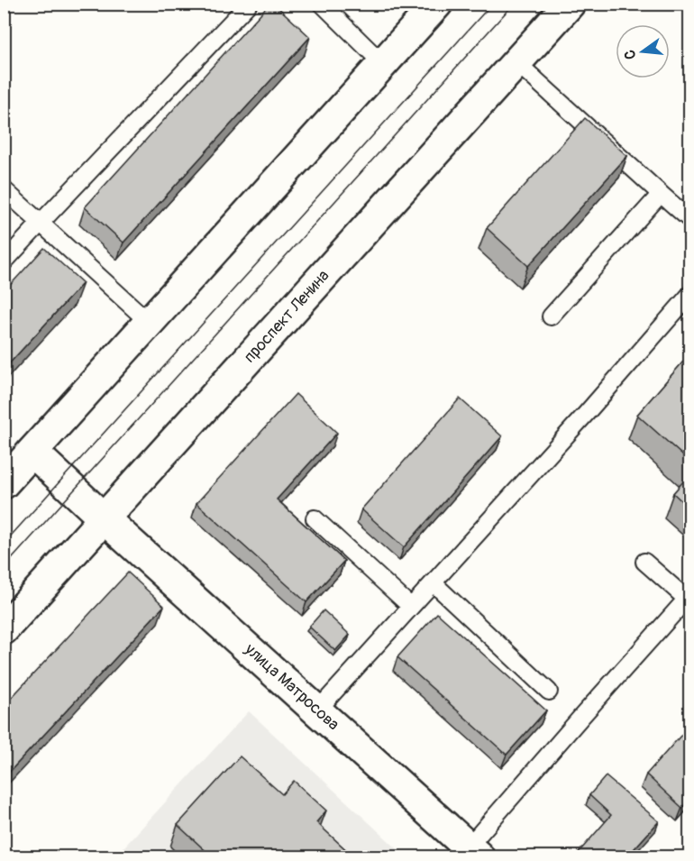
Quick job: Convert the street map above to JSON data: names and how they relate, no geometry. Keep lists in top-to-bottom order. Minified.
{"streets":{"main road":["проспект Ленина","улица Матросова"]},"crossings":[["проспект Ленина","улица Матросова"]],"north":"left"}
